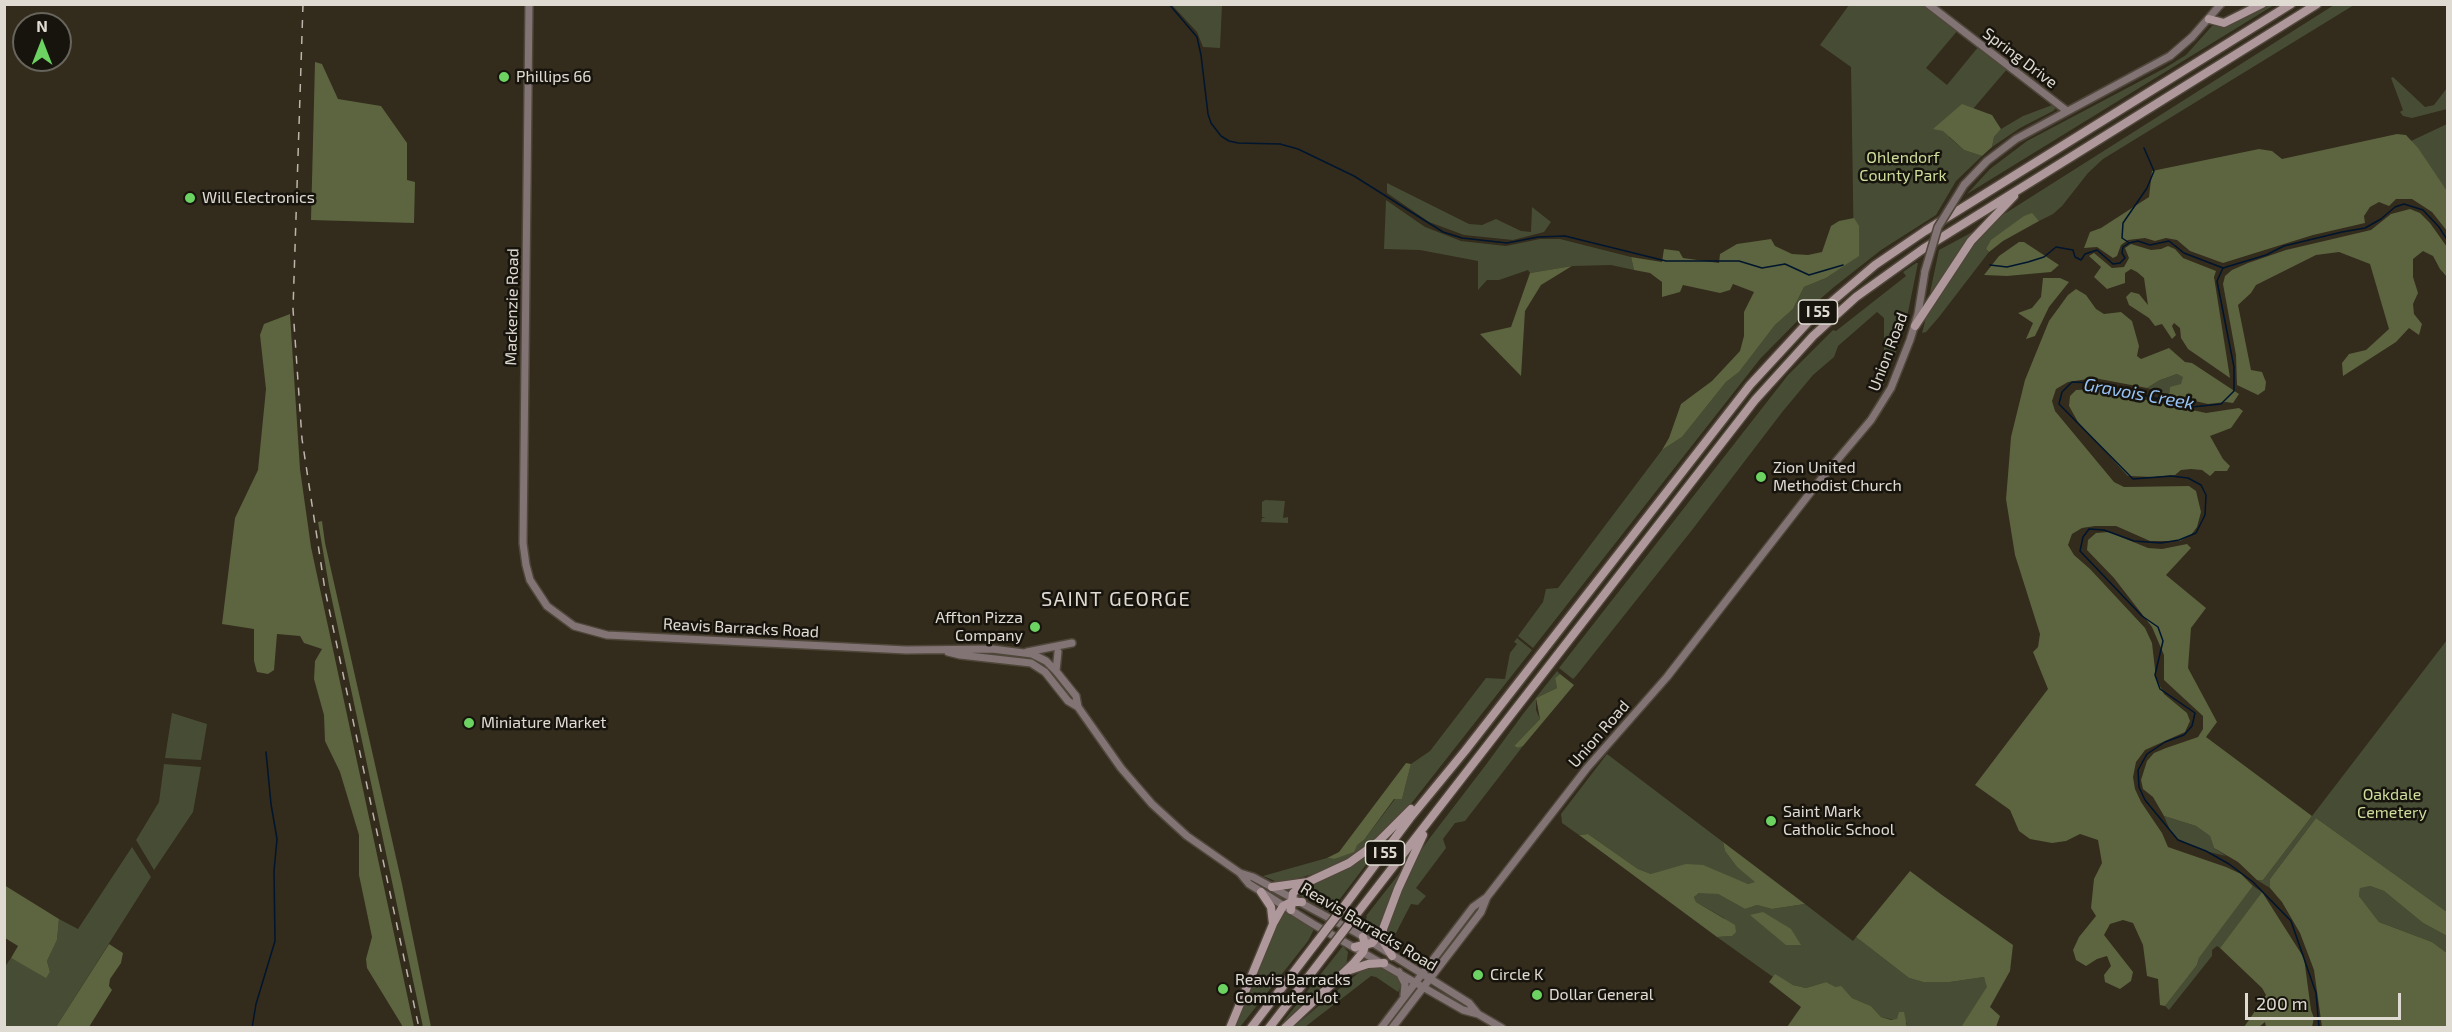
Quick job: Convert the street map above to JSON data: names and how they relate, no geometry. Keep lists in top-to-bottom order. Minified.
{"streets":{"highway":["I 55"],"main road":["Spring Drive","Mackenzie Road","Union Road","Reavis Barracks Road"]},"crossings":[["Spring Drive","Union Road"],["Mackenzie Road","Reavis Barracks Road"],["Union Road","Reavis Barracks Road"]],"districts":["SAINT GEORGE"],"water":["Gravois Creek"],"parks":["Ohlendorf County Park","Oakdale Cemetery"],"places":["Phillips 66","Will Electronics","Zion United Methodist Church","Affton Pizza Company","Miniature Market","Saint Mark Catholic School","Circle K","Reavis Barracks Commuter Lot","Dollar General"],"scale_bar":"200 m","north":"top"}
